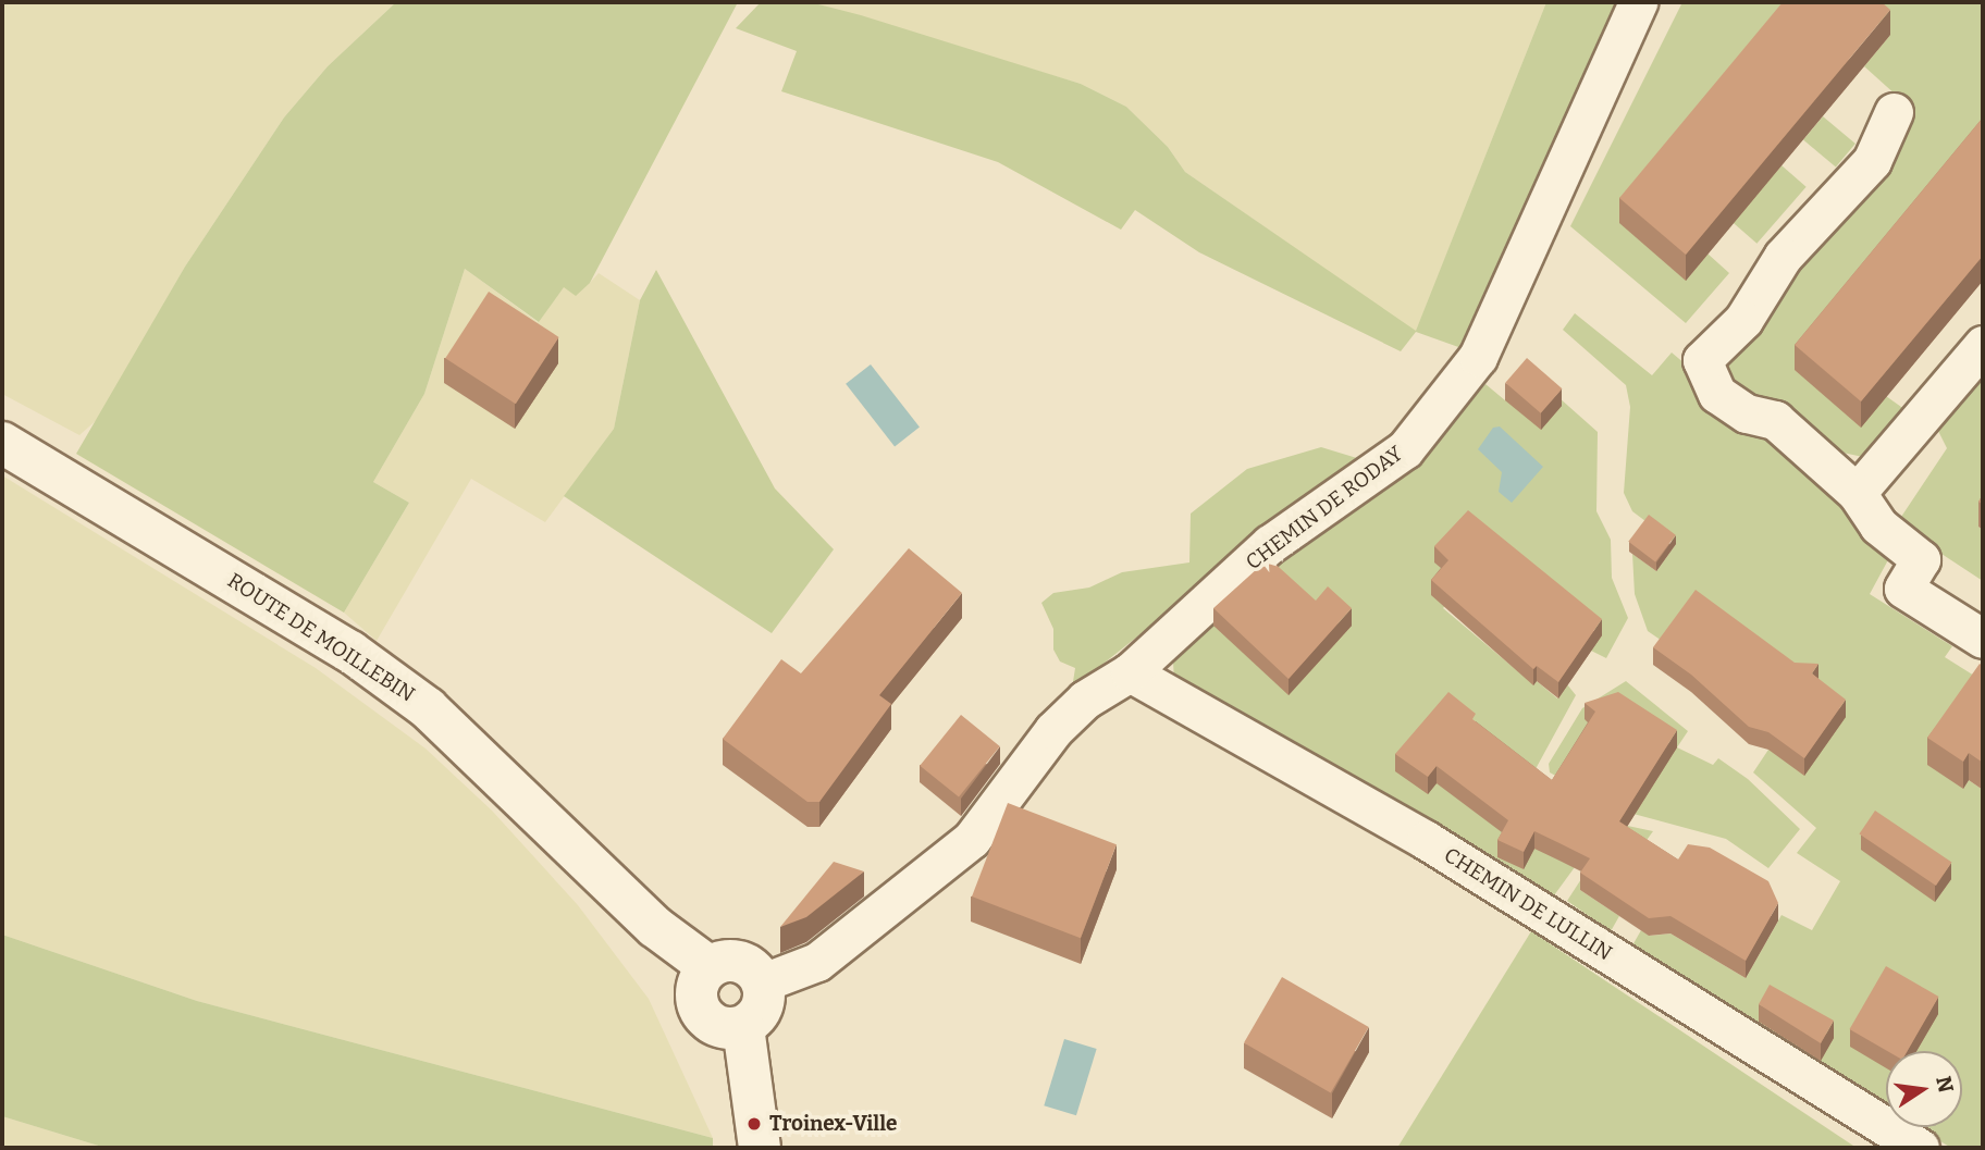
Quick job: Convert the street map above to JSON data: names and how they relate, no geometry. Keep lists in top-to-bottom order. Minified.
{"streets":{"street":["CHEMIN DE RODAY","ROUTE DE MOILLEBIN","CHEMIN DE LULLIN"]},"crossings":[["CHEMIN DE RODAY","ROUTE DE MOILLEBIN"],["CHEMIN DE RODAY","CHEMIN DE LULLIN"]],"places":["Troinex-Ville"],"north":"right"}
